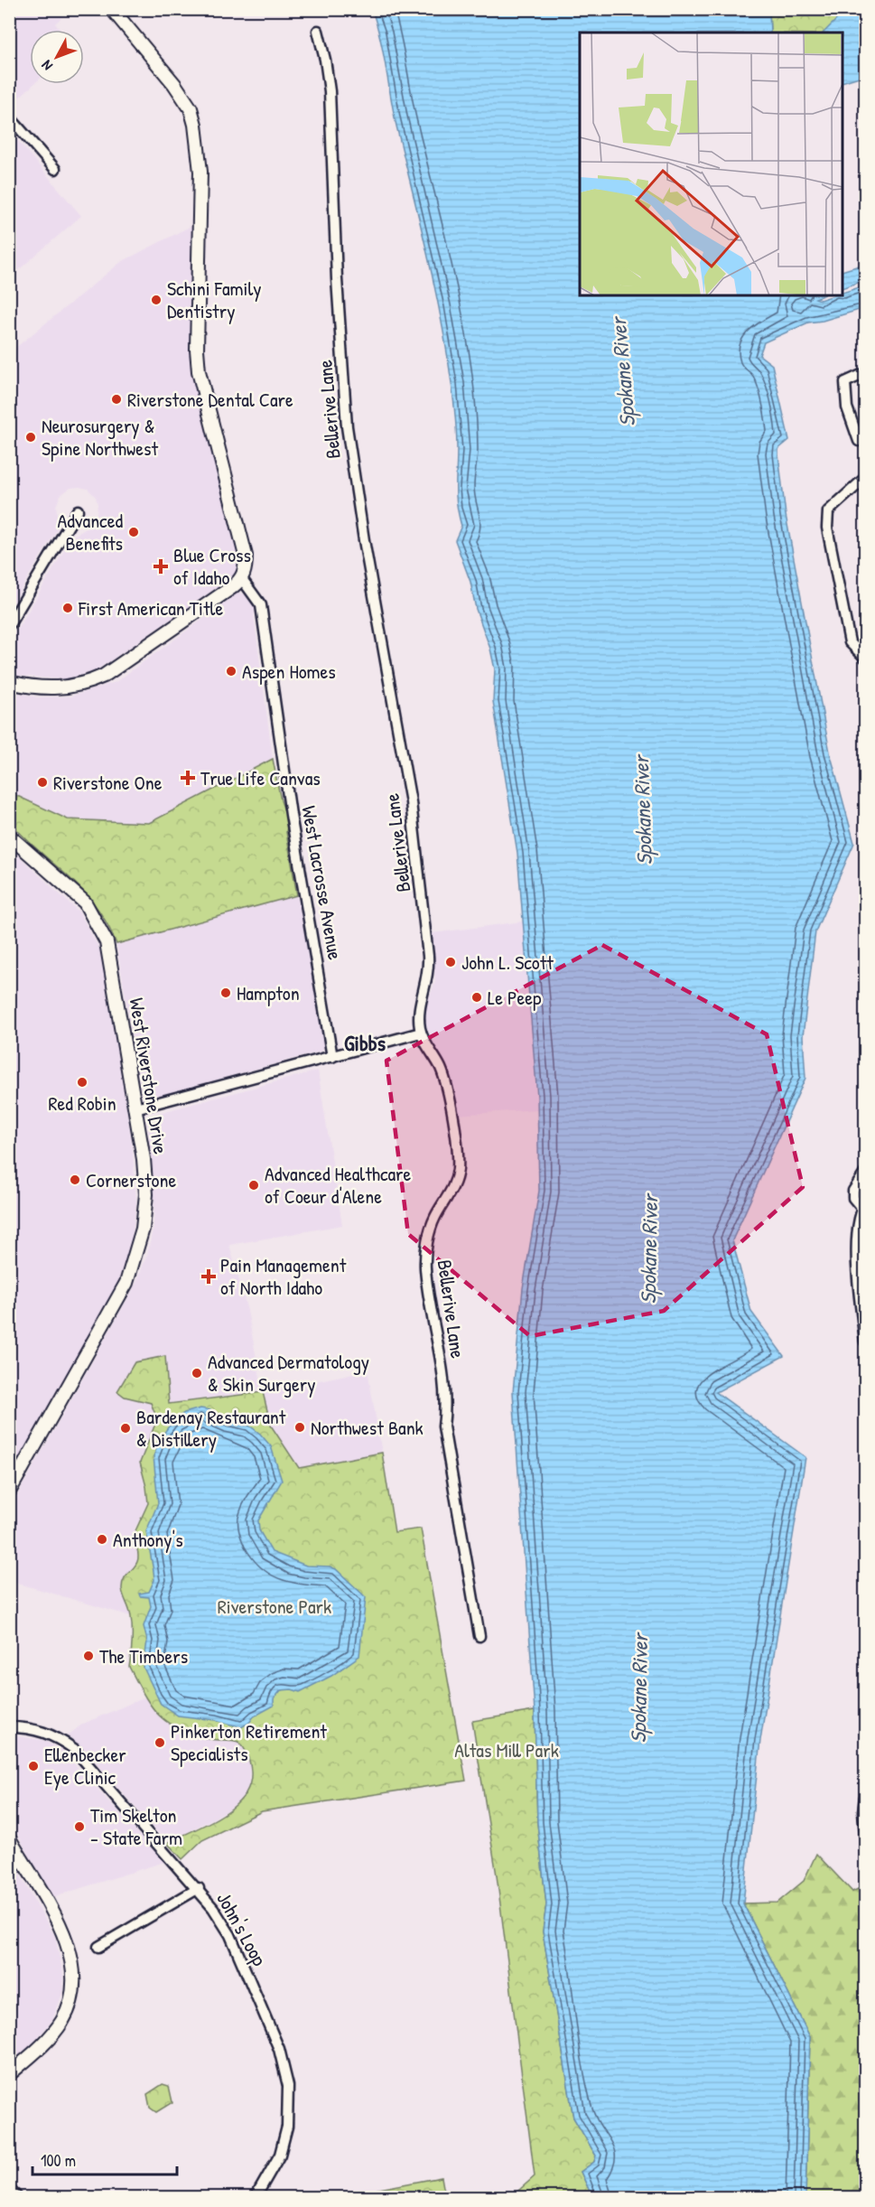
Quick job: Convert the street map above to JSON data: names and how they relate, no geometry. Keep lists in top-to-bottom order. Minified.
{"streets":{"street":["Bellerive Lane","West Lacrosse Avenue","West Riverstone Drive","John's Loop"]},"districts":["Gibbs"],"water":["Spokane River"],"parks":["Riverstone Park","Altas Mill Park"],"places":{"other":["Schini Family Dentistry","Riverstone Dental Care","Neurosurgery & Spine Northwest","Advanced Benefits","First American Title","Aspen Homes","Riverstone One","John L. Scott","Hampton","Le Peep","Red Robin","Cornerstone","Advanced Healthcare of Coeur d'Alene","Advanced Dermatology & Skin Surgery","Northwest Bank","Bardenay Restaurant & Distillery","Anthony's","The Timbers","Pinkerton Retirement Specialists","Ellenbecker Eye Clinic","Tim Skelton - State Farm"],"health":["Blue Cross of Idaho","True Life Canvas","Pain Management of North Idaho"]},"scale_bar":"100 m","north":"bottom left"}
